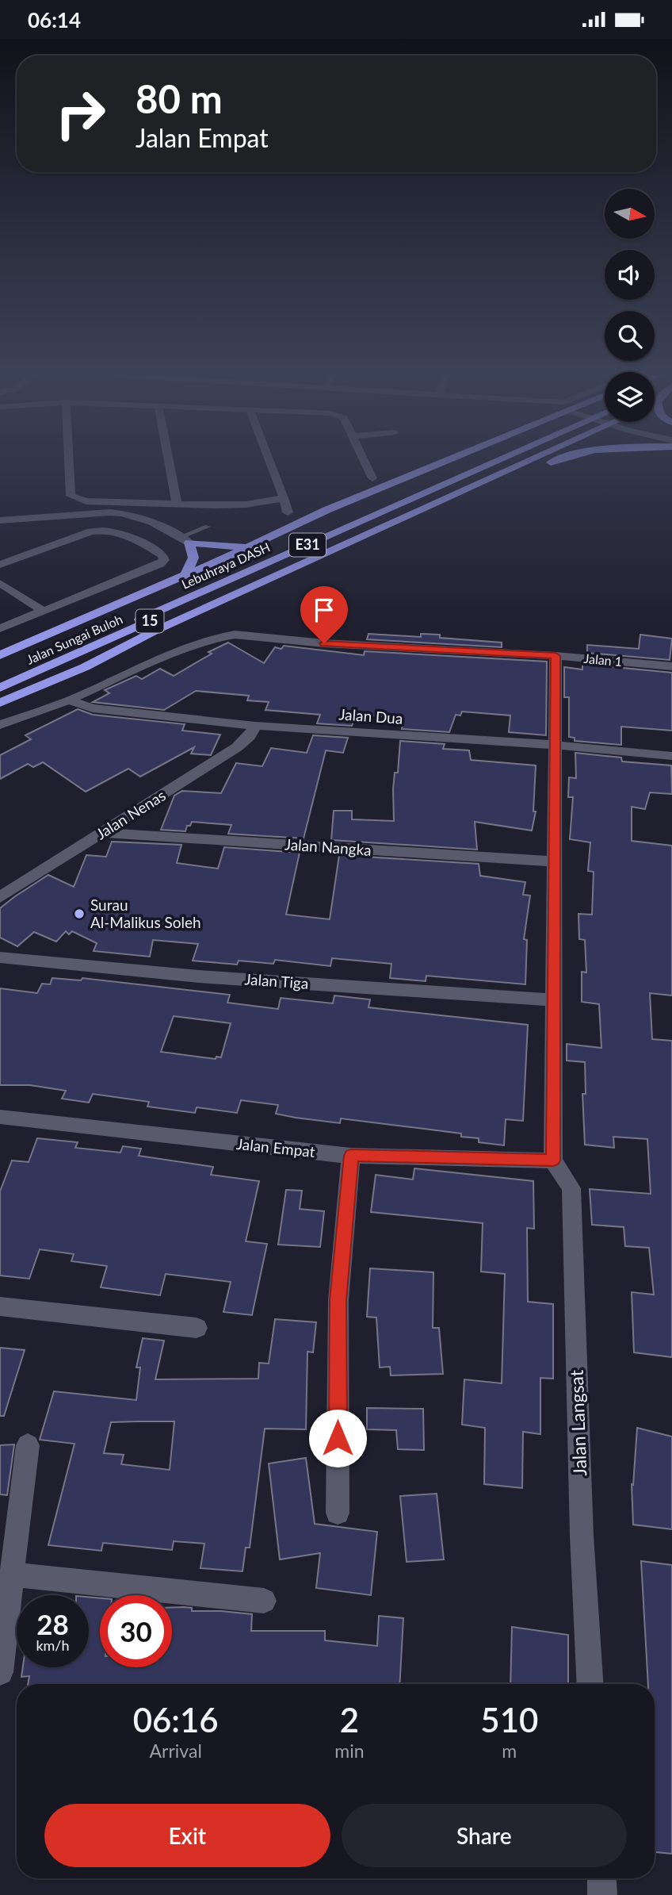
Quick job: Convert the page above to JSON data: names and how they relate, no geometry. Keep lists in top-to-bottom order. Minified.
{"streets":{"highway":["E31","Lebuhraya DASH","15","Jalan Sungai Buloh"],"street":["Jalan 1","Jalan Dua","Jalan Nenas","Jalan Nangka","Jalan Tiga","Jalan Empat","Jalan Langsat"]},"crossings":[["Lebuhraya DASH","Jalan Sungai Buloh"],["Jalan 1","Jalan Dua"],["Jalan Dua","Jalan Nenas"],["Jalan Nenas","Jalan Nangka"],["Jalan Empat","Jalan Langsat"]],"places":["Surau Al-Malikus Soleh"],"north":"right","page":{"status":"06:14","turn":["80 m","Jalan Empat"],"speed":"28 km/h","limit":"30","eta":["06:16","Arrival","2","min","510","m"],"buttons":["Exit","Share"]}}
